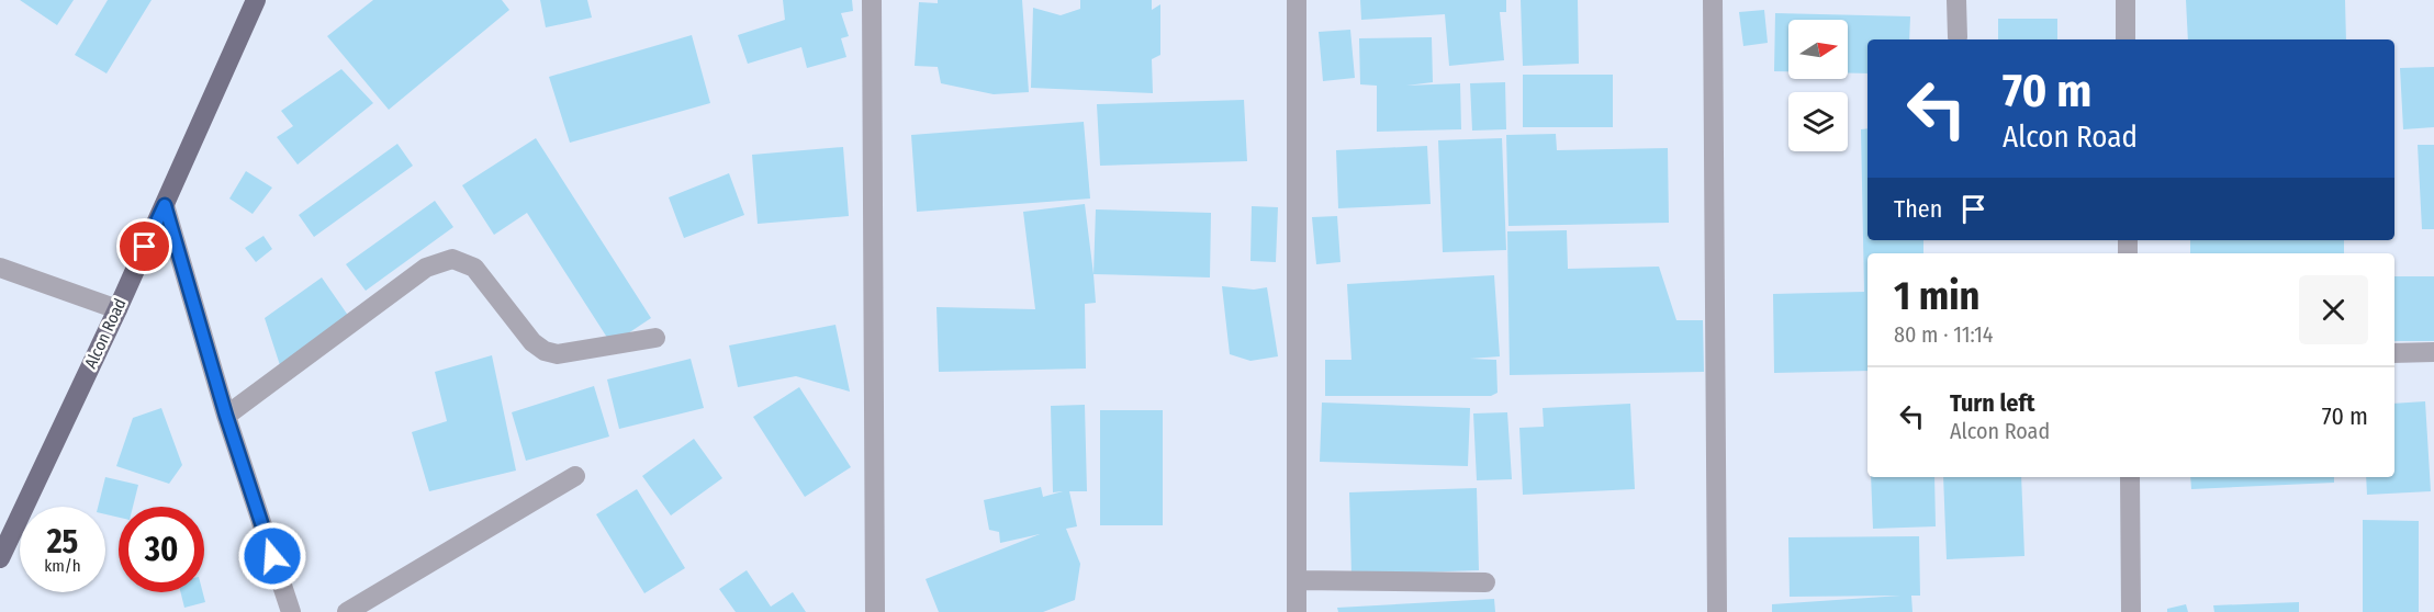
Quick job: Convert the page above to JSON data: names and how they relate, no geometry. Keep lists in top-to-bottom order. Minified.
{"streets":{"main road":["Alcon Road"]},"north":"right","page":{"turn":["70 m","Alcon Road"],"then":"Then","heading":["1 min","80 m · 11:14"],"list":[{"name":"Turn left","note":"Alcon Road","value":"70 m"}],"speed":"25 km/h","limit":"30"}}
